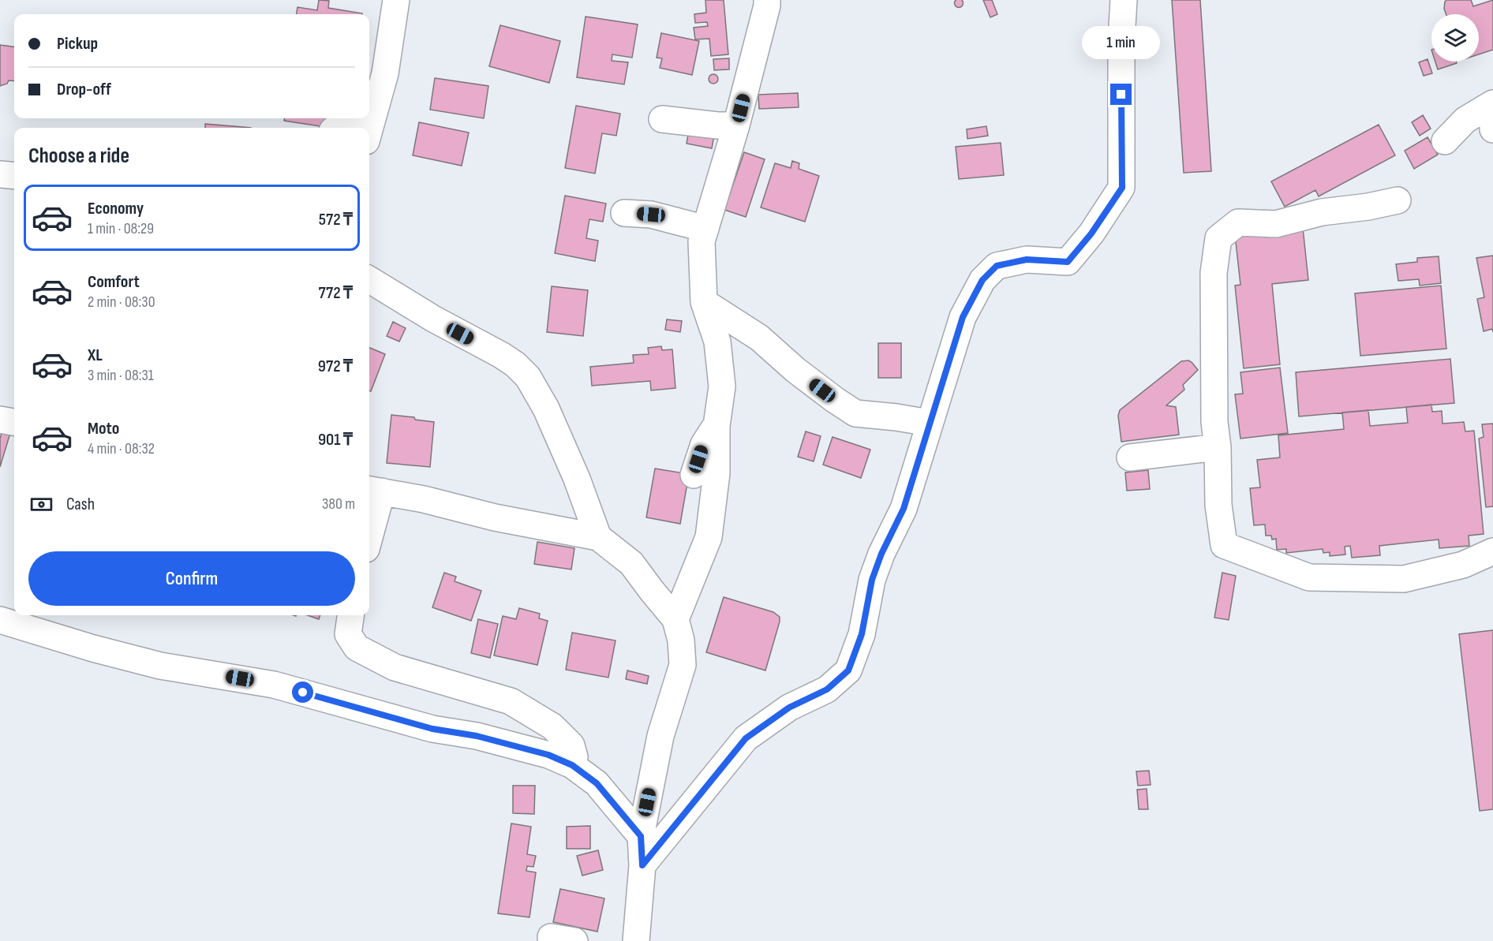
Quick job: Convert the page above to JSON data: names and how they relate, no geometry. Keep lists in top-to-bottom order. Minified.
{"page":{"banner":["Pickup","Drop-off"],"bubble":"1 min","heading":"Choose a ride","list":[{"name":"Economy","note":"1 min · 08:29","value":"572 ₸"},{"name":"Comfort","note":"2 min · 08:30","value":"772 ₸"},{"name":"XL","note":"3 min · 08:31","value":"972 ₸"},{"name":"Moto","note":"4 min · 08:32","value":"901 ₸"}],"pay":["Cash","380 m"],"buttons":"Confirm"}}
